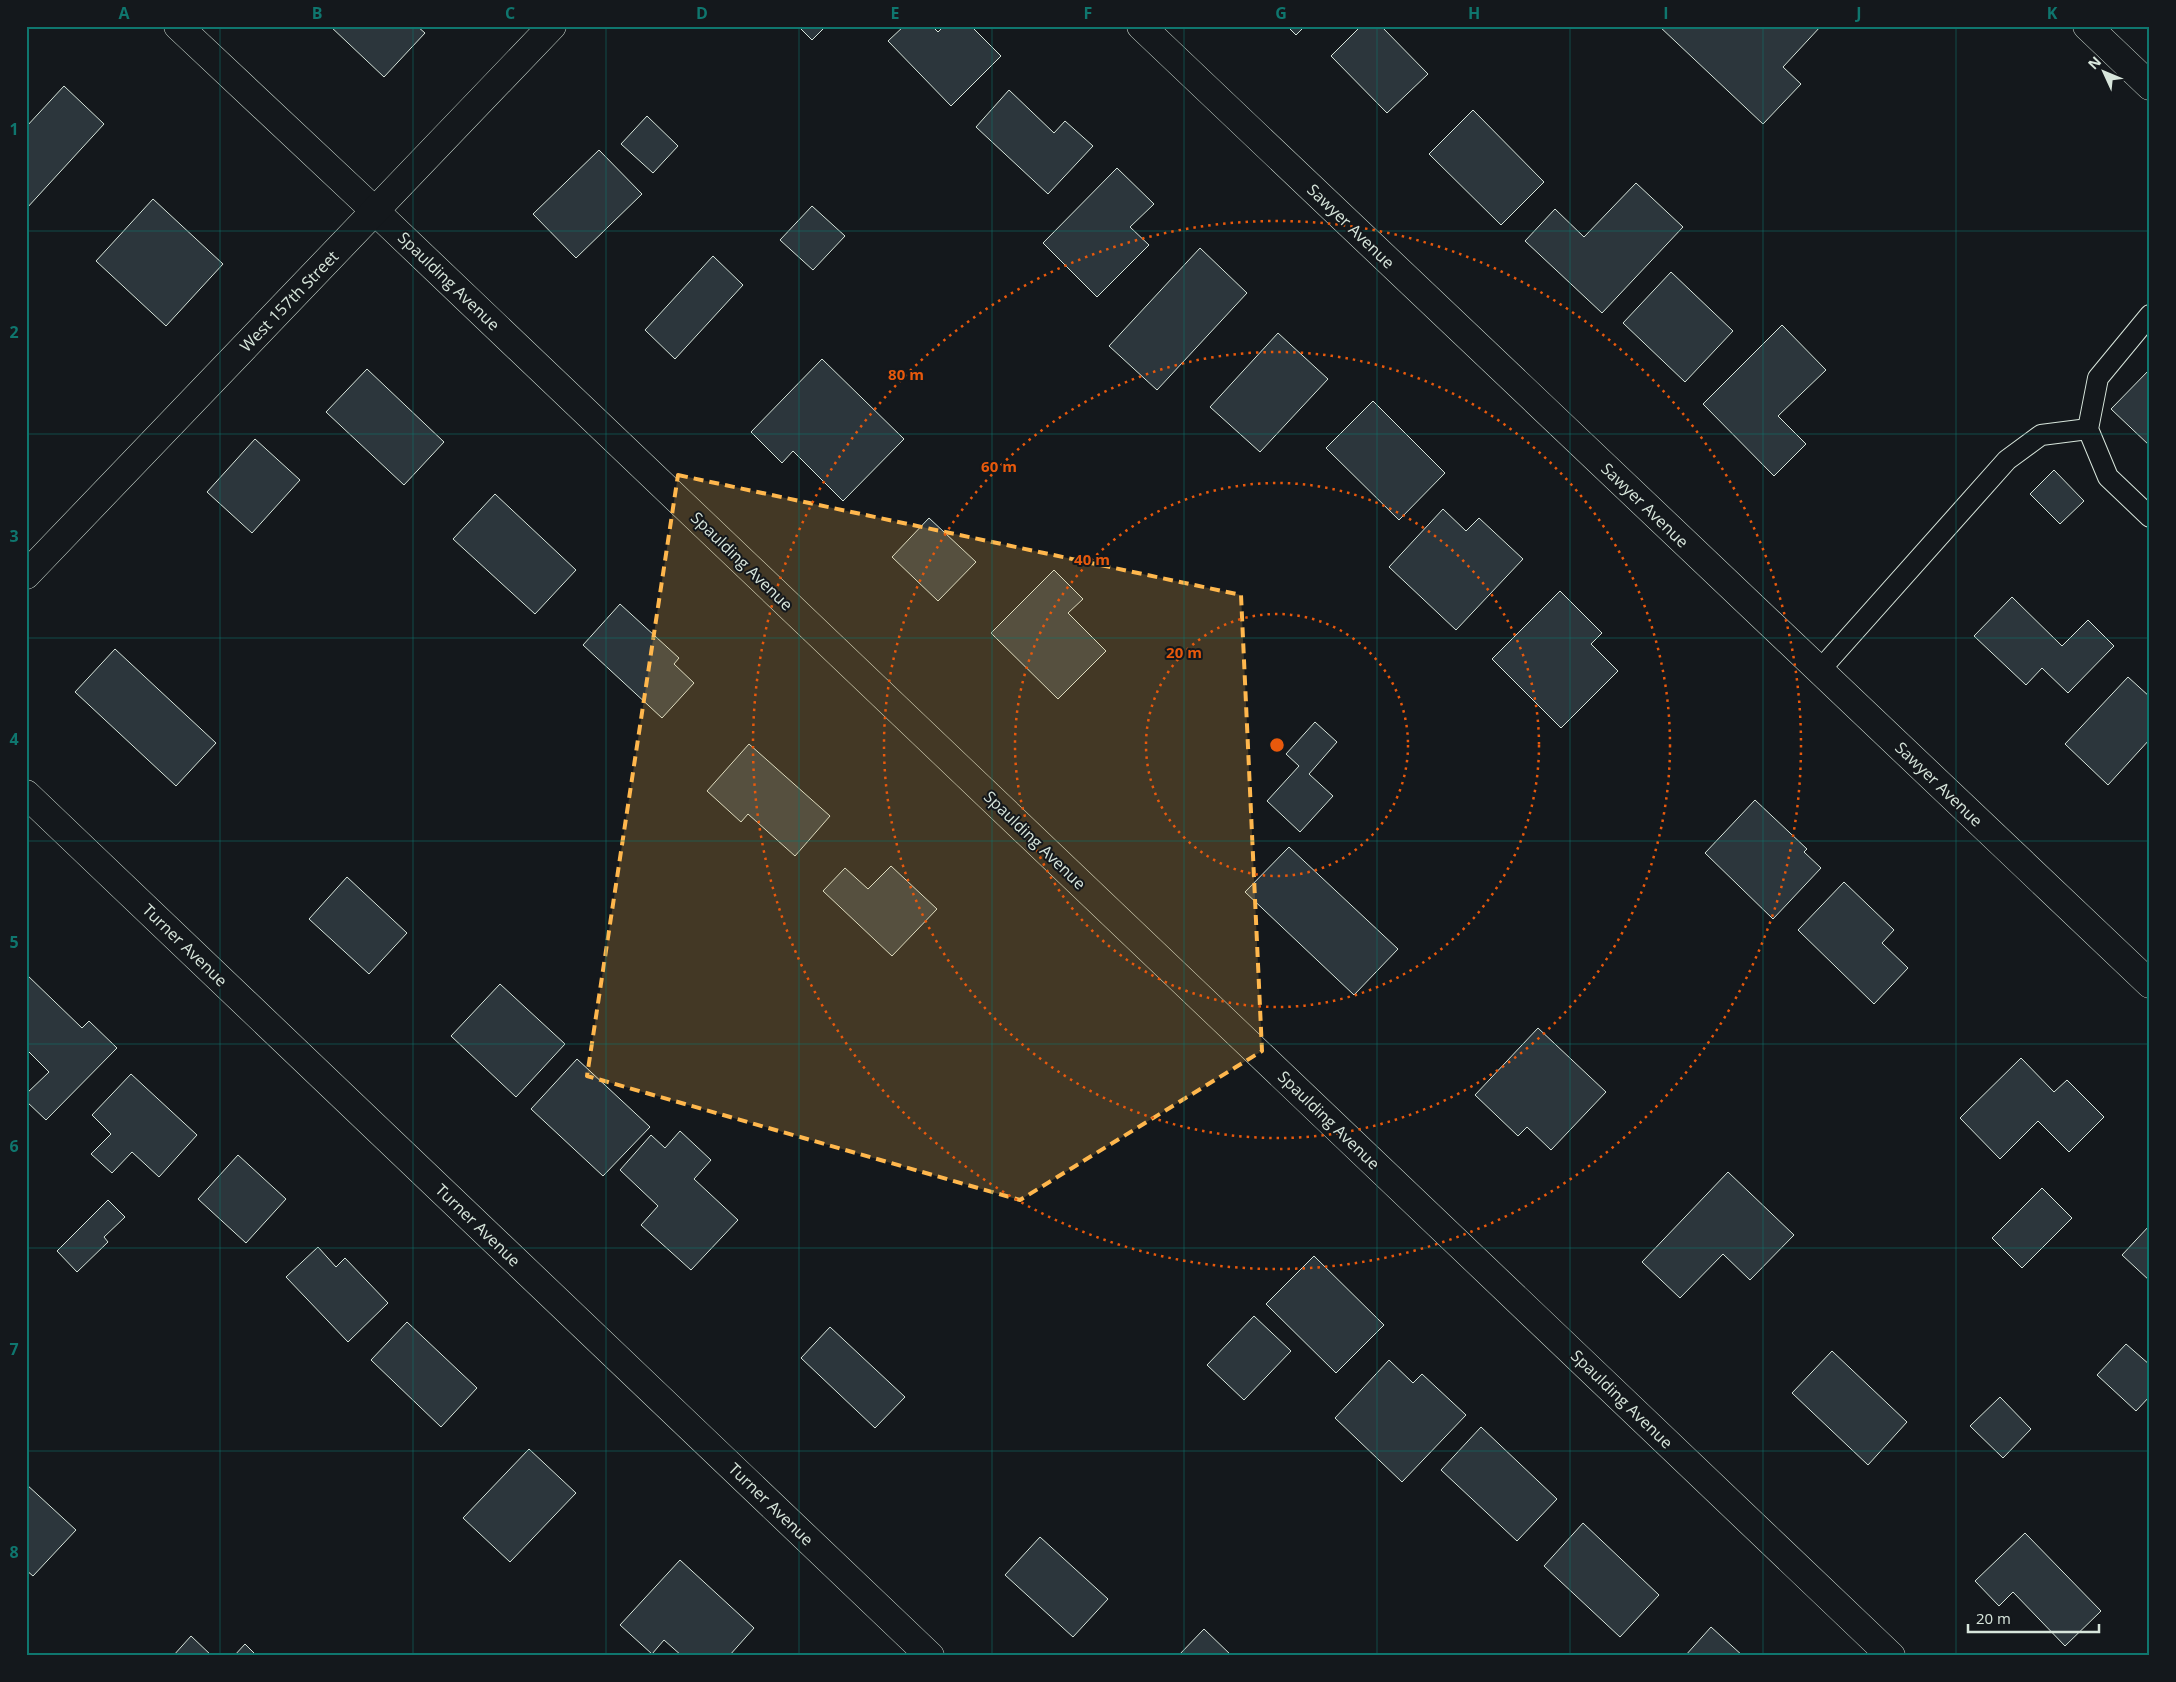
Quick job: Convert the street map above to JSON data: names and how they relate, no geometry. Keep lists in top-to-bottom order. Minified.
{"streets":{"street":["Sawyer Avenue","Spaulding Avenue","West 157th Street","Turner Avenue"]},"crossings":[["Spaulding Avenue","West 157th Street"]],"scale_bar":"20 m","north":"top left","grid":{"columns":["A","B","C","D","E","F","G","H","I","J","K"],"rows":["1","2","3","4","5","6","7","8"]},"rings":["80 m","60 m","40 m","20 m"]}
